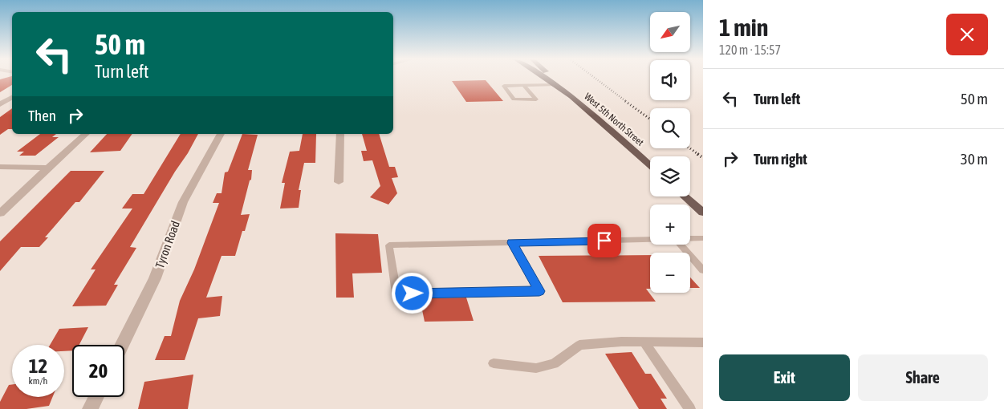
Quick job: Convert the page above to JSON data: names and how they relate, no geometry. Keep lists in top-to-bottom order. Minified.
{"streets":{"main road":["West 5th North Street"],"street":["Tyron Road"]},"north":"bottom left","page":{"heading":["1 min","120 m · 15:57"],"map_buttons":["+","−"],"turn":["50 m","Turn left"],"list":[{"name":"Turn left","value":"50 m"},{"name":"Turn right","value":"30 m"}],"then":"Then","speed":"12 km/h","limit":"20","buttons":["Exit","Share"]}}
